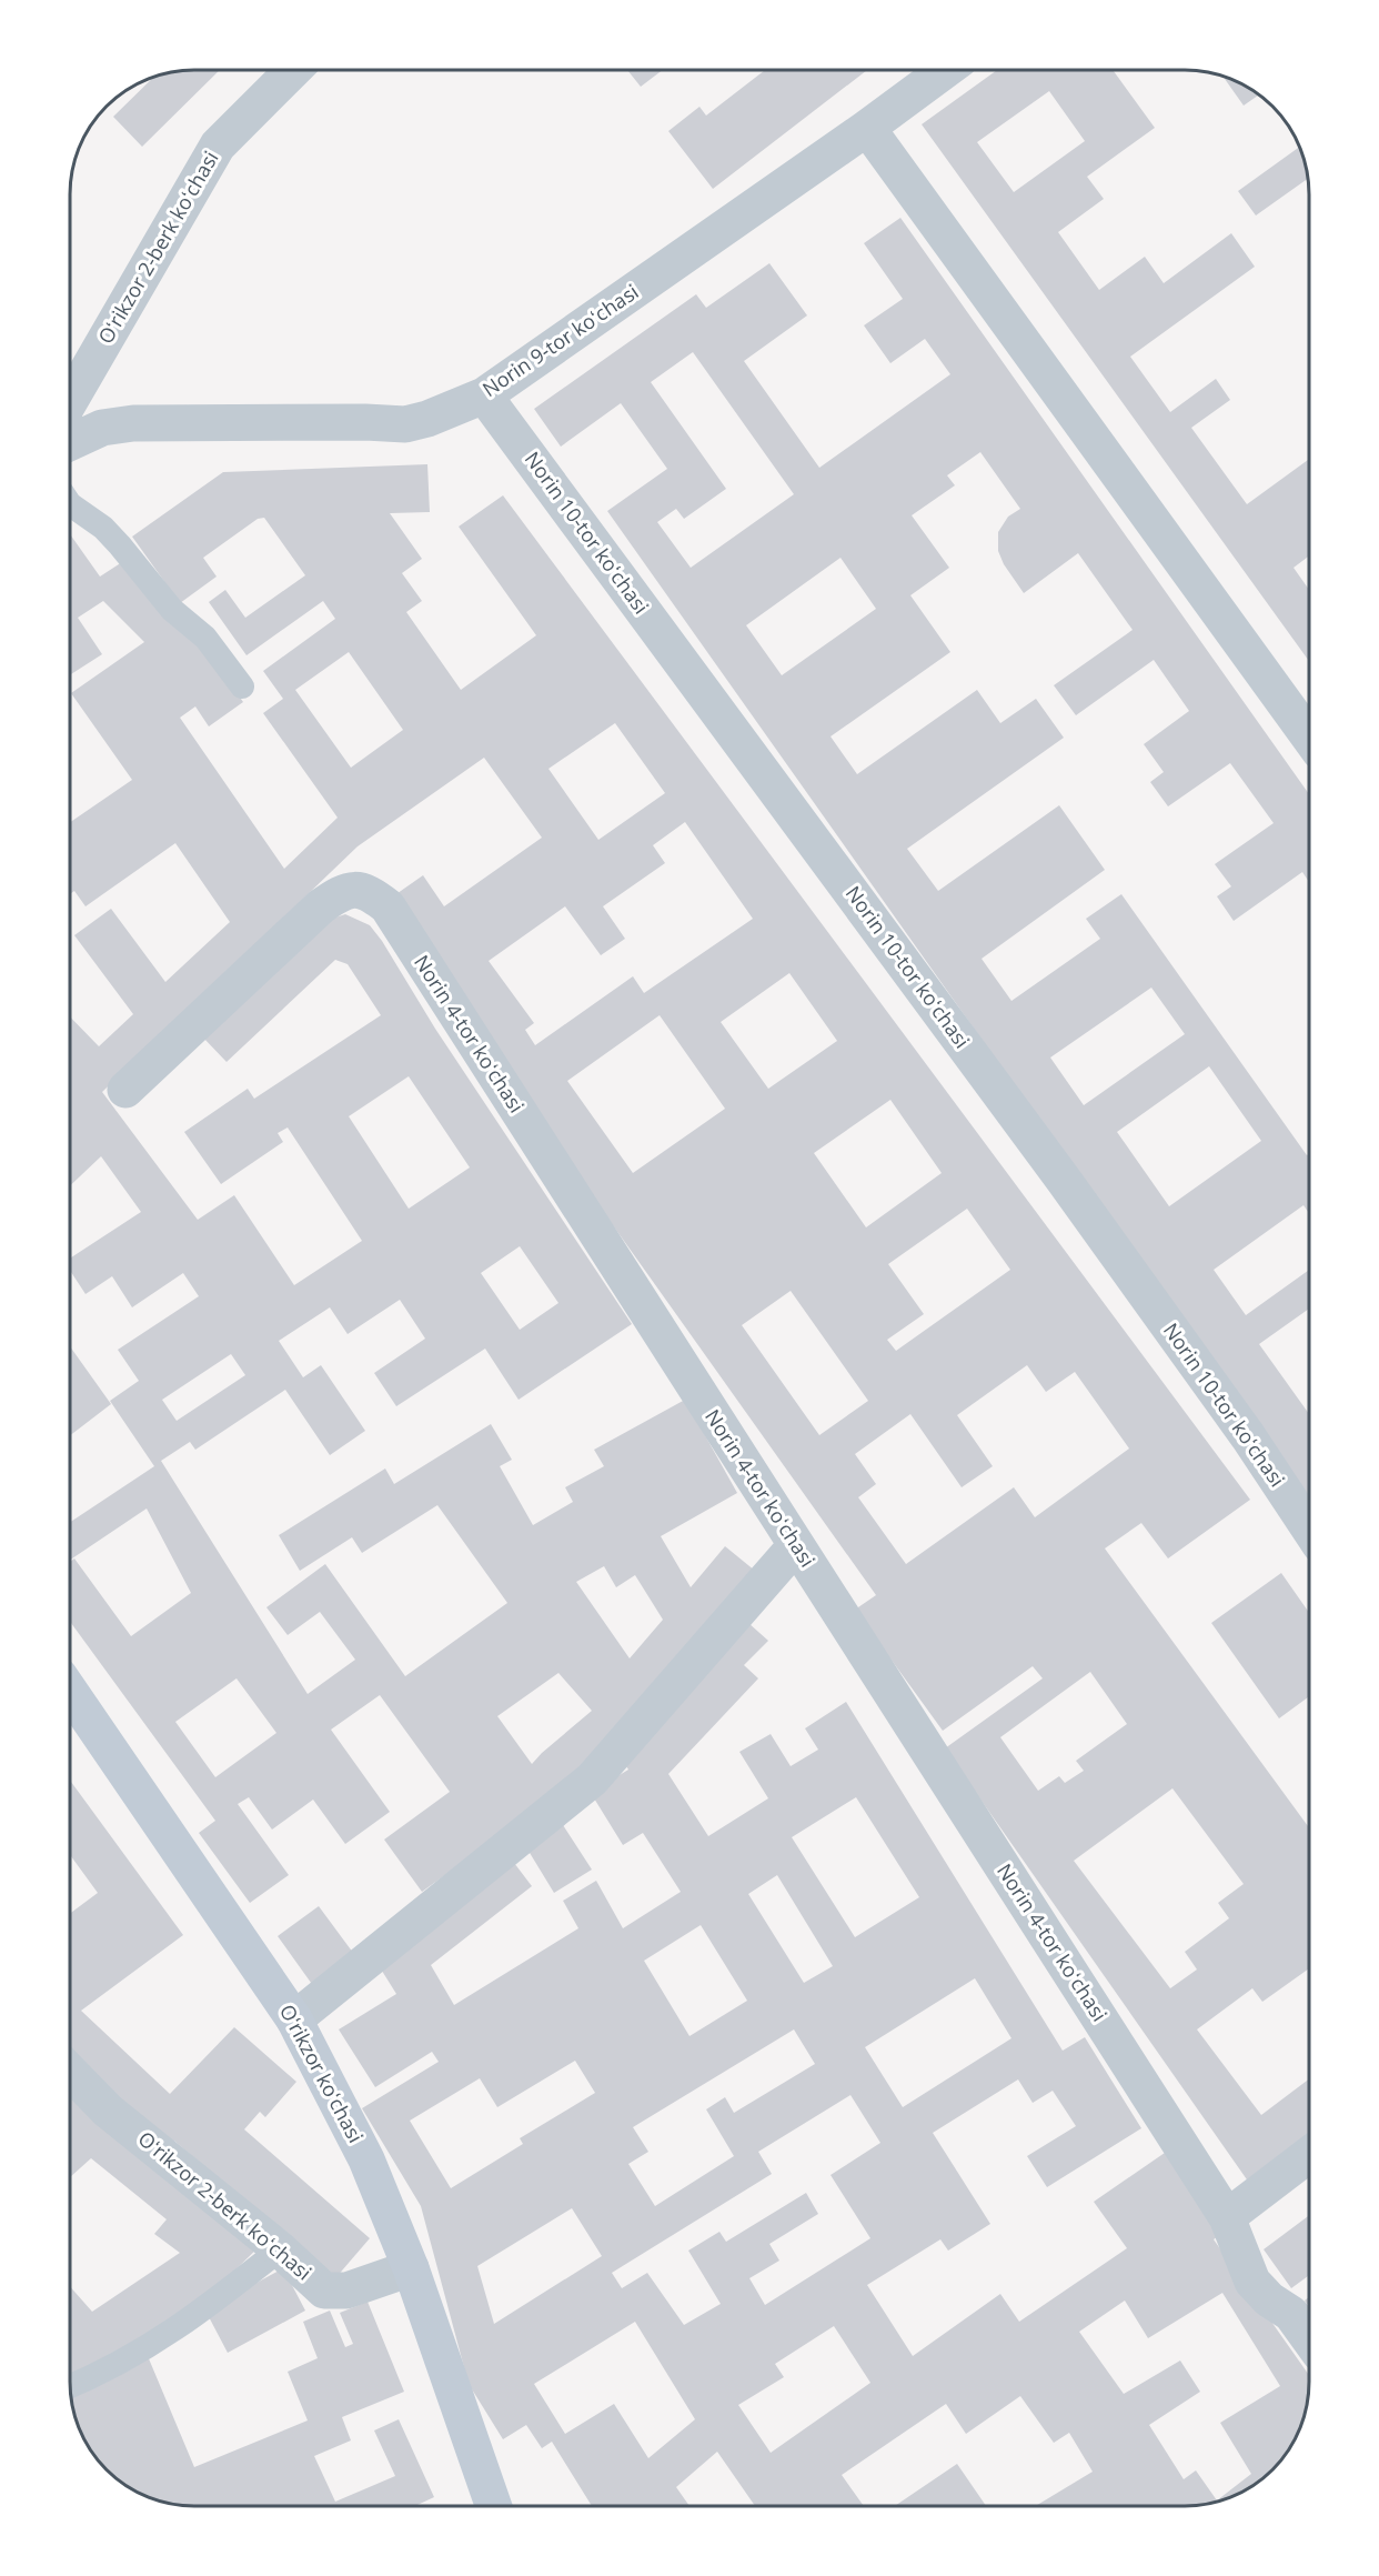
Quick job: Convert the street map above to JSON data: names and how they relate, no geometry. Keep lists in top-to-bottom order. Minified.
{"streets":{"main road":["Oʻrikzor koʻchasi"],"street":["Oʻrikzor 2-berk koʻchasi","Norin 9-tor koʻchasi","Norin 10-tor koʻchasi","Norin 4-tor koʻchasi"]},"crossings":[["Oʻrikzor 2-berk koʻchasi","Oʻrikzor koʻchasi"],["Norin 9-tor koʻchasi","Norin 10-tor koʻchasi"]]}
